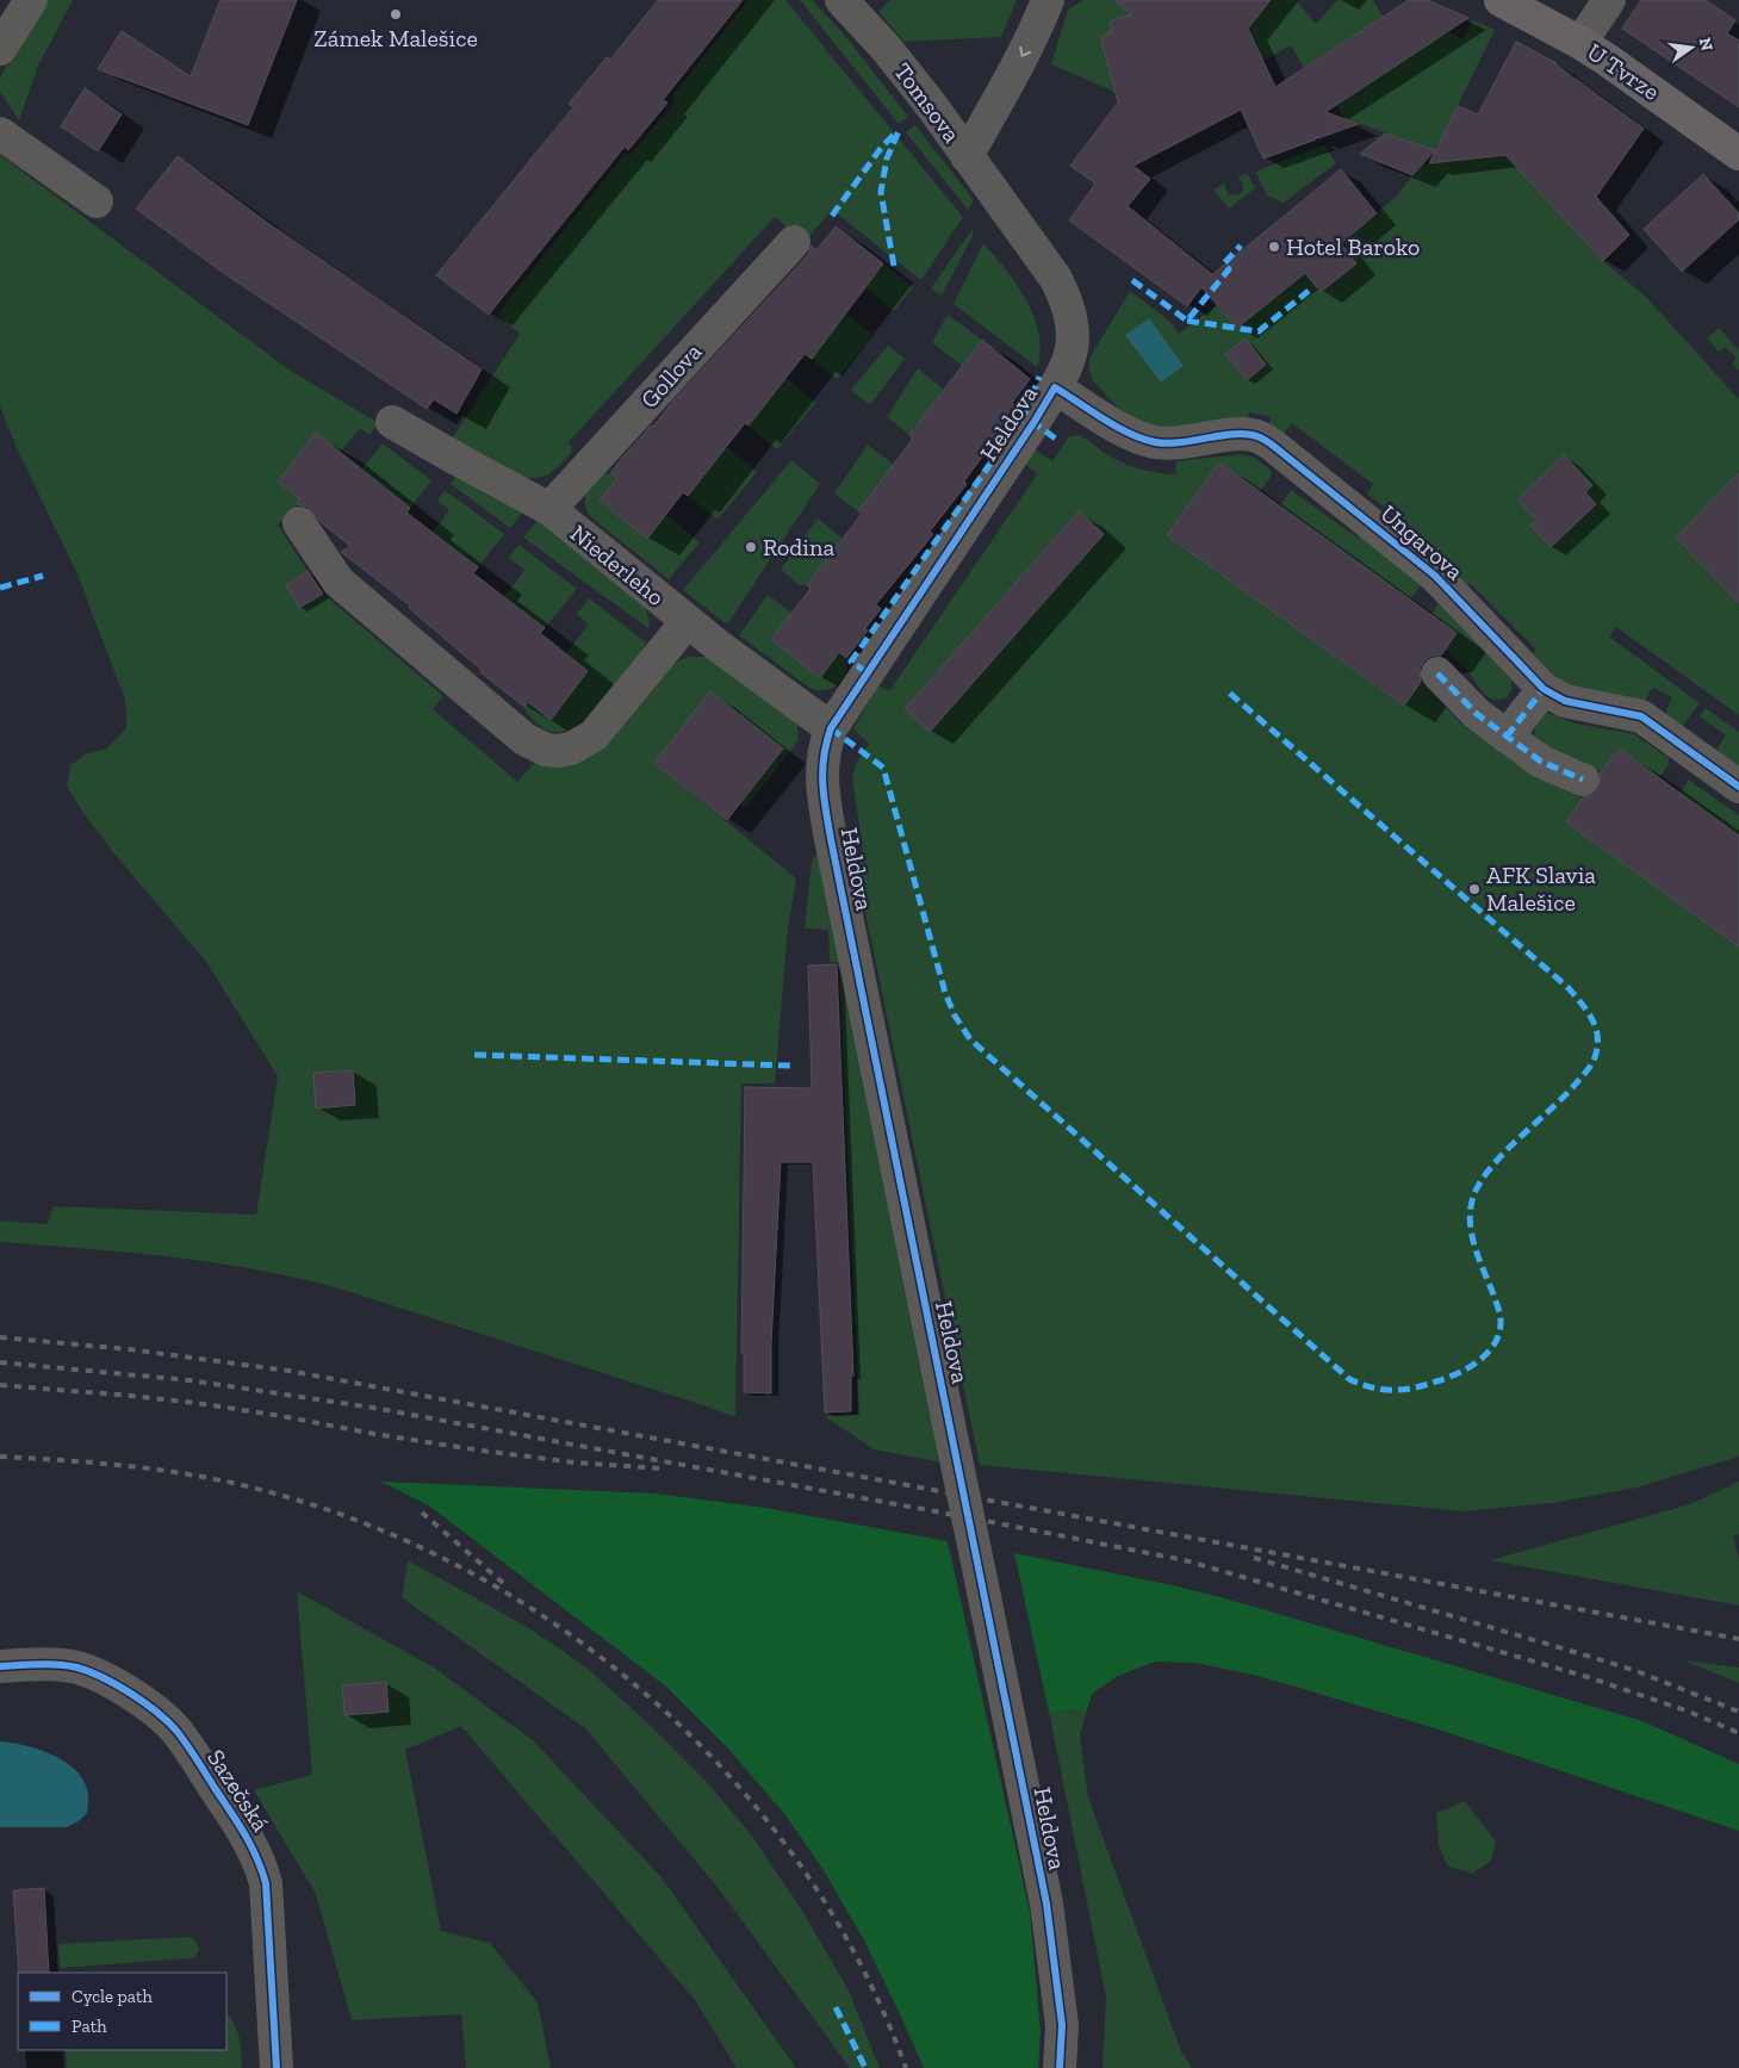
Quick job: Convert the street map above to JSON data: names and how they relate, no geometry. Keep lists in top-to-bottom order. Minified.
{"streets":{"main road":["U Tvrze"],"street":["Tomsova","Gollova","Heldova","Ungarova","Niederleho","Sazečská"]},"crossings":[["Tomsova","Heldova"],["Gollova","Niederleho"],["Heldova","Ungarova"],["Heldova","Niederleho"]],"one_way":["Tomsova"],"places":["Zámek Malešice","Hotel Baroko","Rodina","AFK Slavia Malešice"],"legend":["Cycle path","Path"],"north":"right"}
